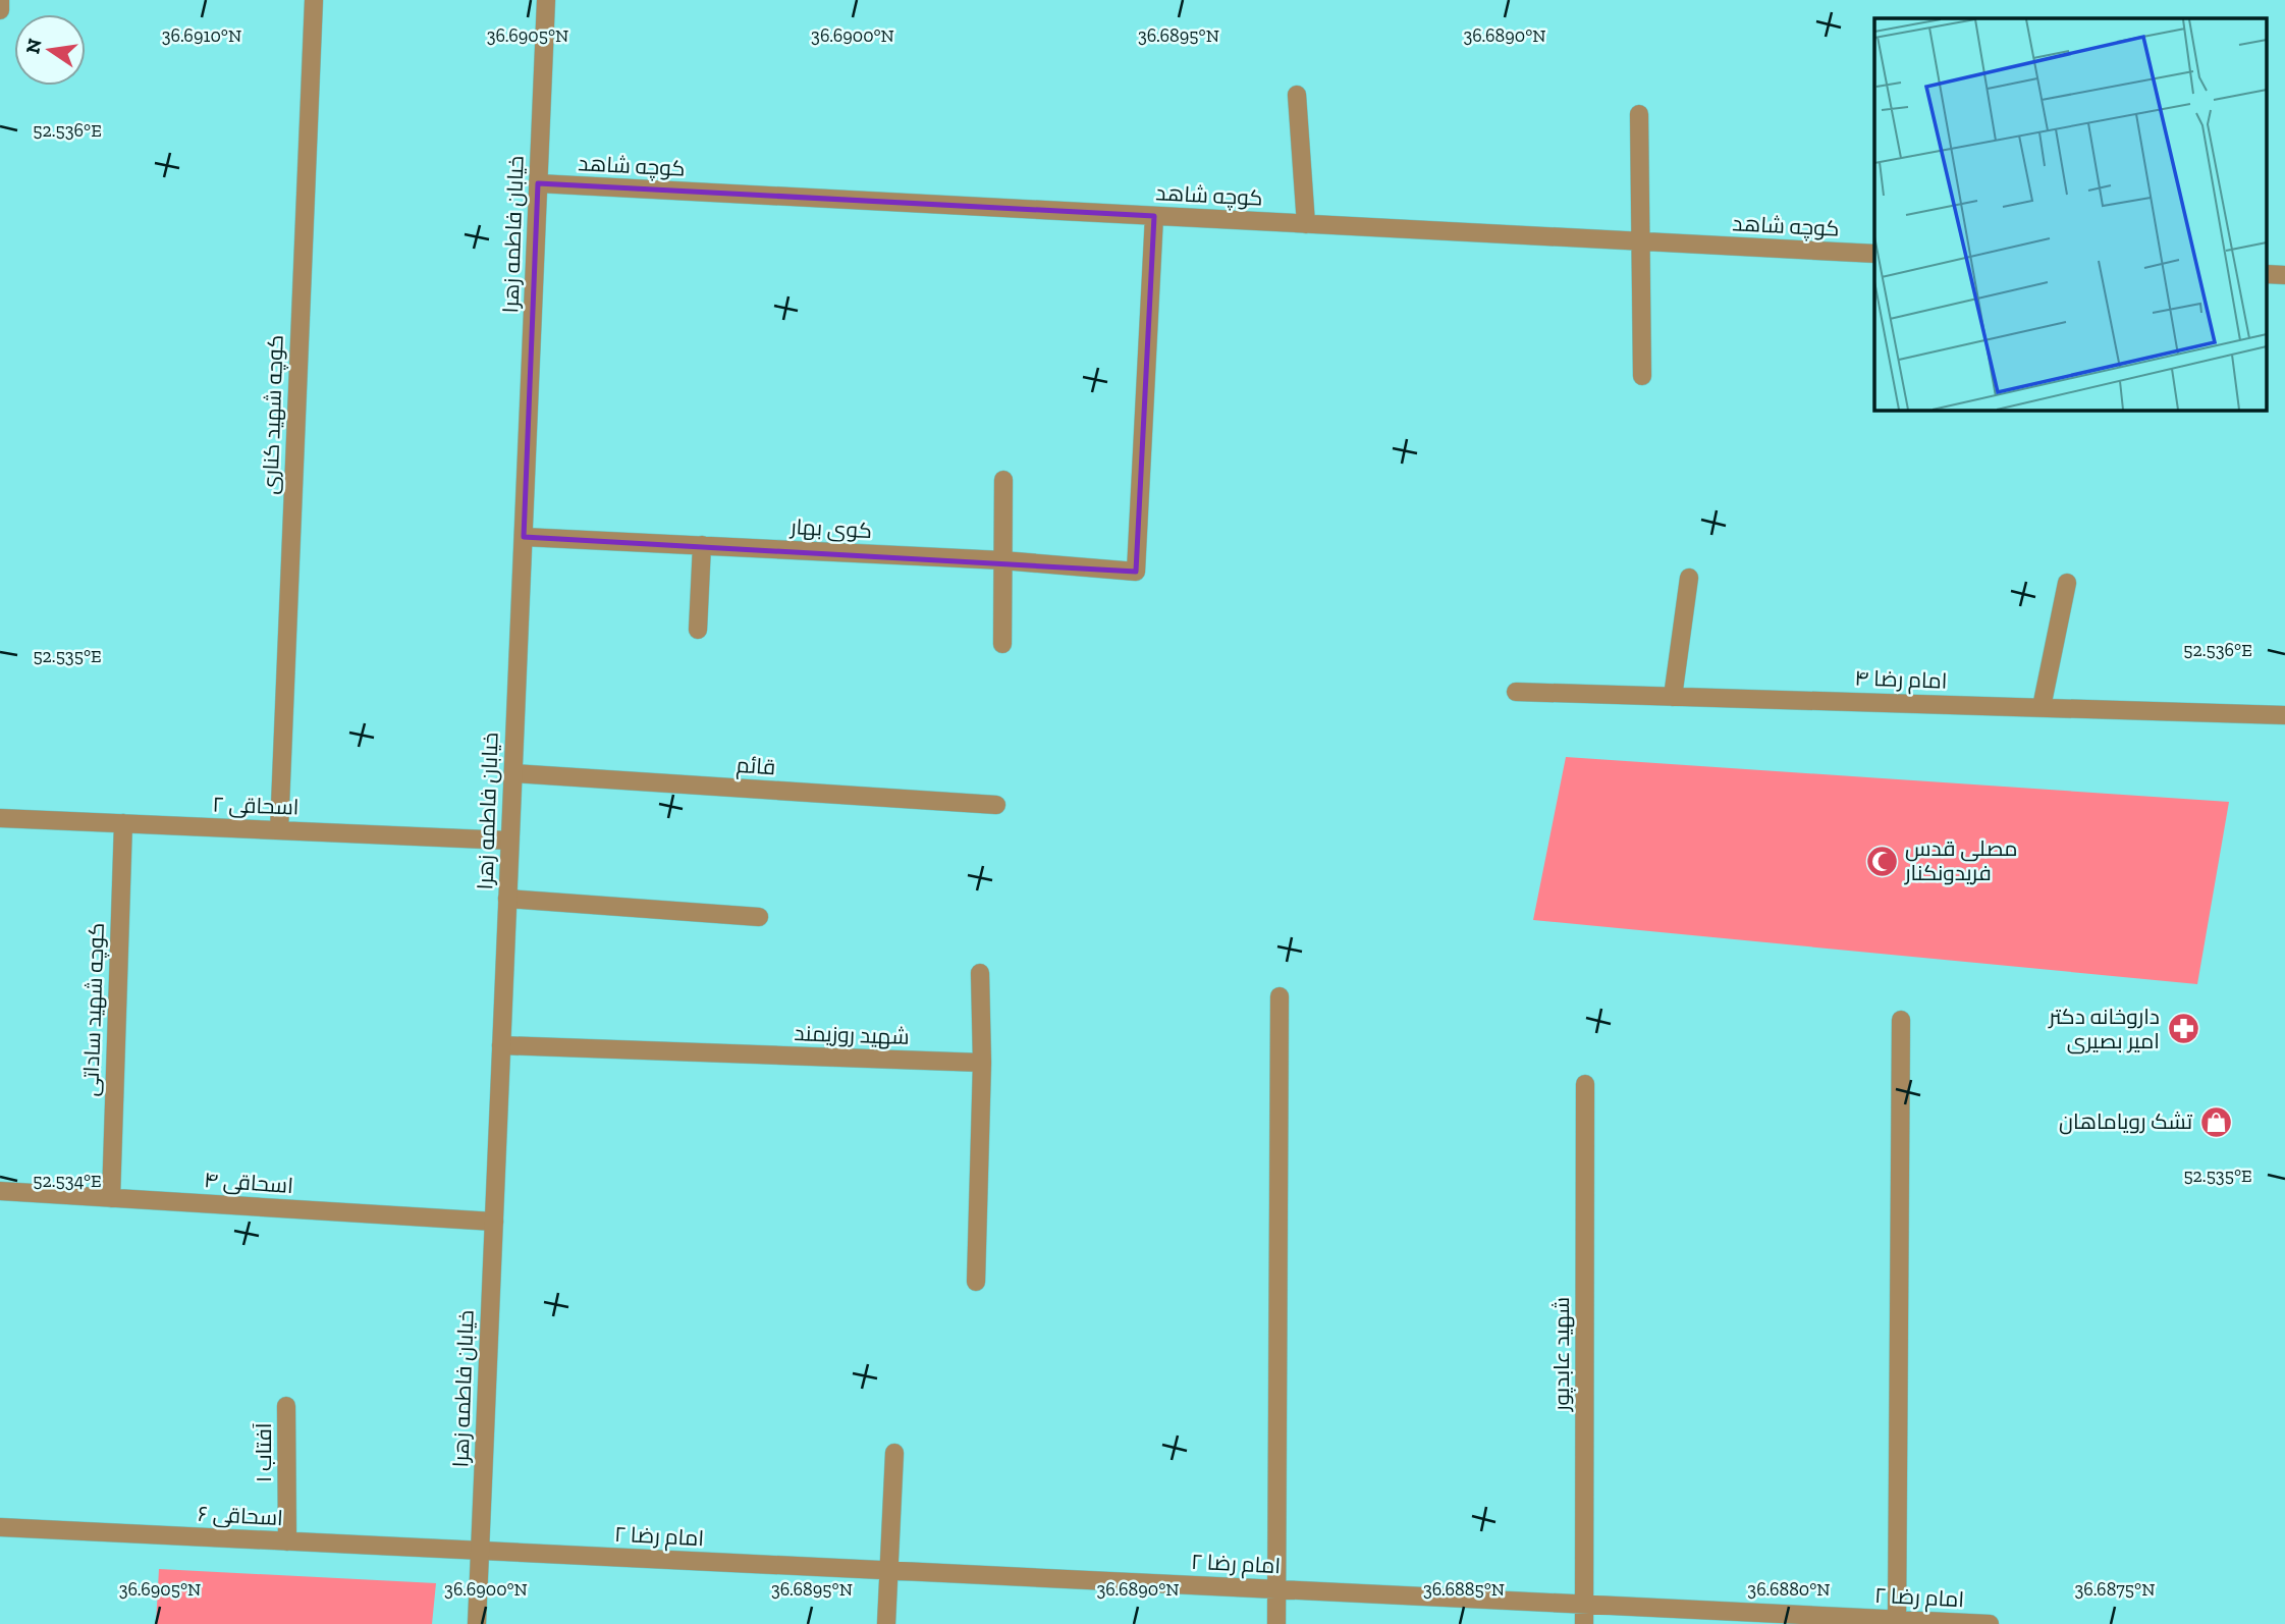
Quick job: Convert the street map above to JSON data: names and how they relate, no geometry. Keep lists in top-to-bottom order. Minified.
{"streets":{"street":["کوچه شاهد","خیابان فاطمه زهرا","کوچه شهید کناری","کوی بهار","امام رضا ۴","قائم","اسحاقی ۲","کوچه شهید ساداتی","شهید روزیمند","اسحاقی ۴","شهید عابدپور","آفتاب ۱","اسحاقی ۶","امام رضا ۲"]},"crossings":[["کوچه شاهد","خیابان فاطمه زهرا"],["کوچه شاهد","کوی بهار"],["خیابان فاطمه زهرا","کوی بهار"],["خیابان فاطمه زهرا","قائم"],["خیابان فاطمه زهرا","اسحاقی ۲"],["خیابان فاطمه زهرا","شهید روزیمند"],["خیابان فاطمه زهرا","اسحاقی ۴"],["خیابان فاطمه زهرا","اسحاقی ۶"],["خیابان فاطمه زهرا","امام رضا ۲"],["کوچه شهید کناری","اسحاقی ۲"],["اسحاقی ۲","کوچه شهید ساداتی"],["کوچه شهید ساداتی","اسحاقی ۴"],["شهید عابدپور","امام رضا ۲"],["آفتاب ۱","اسحاقی ۶"],["اسحاقی ۶","امام رضا ۲"]],"places":{"mosque":["مصلی قدس فریدونکنار"],"pharmacy":["داروخانه دکتر امیر بصیری"],"shop":["تشک رویاماهان"]},"north":"left","coordinates":["36.6910°N","36.6905°N","36.6900°N","36.6895°N","36.6890°N","52.536°E","52.535°E","52.534°E","36.6885°N","36.6880°N","36.6875°N"]}
